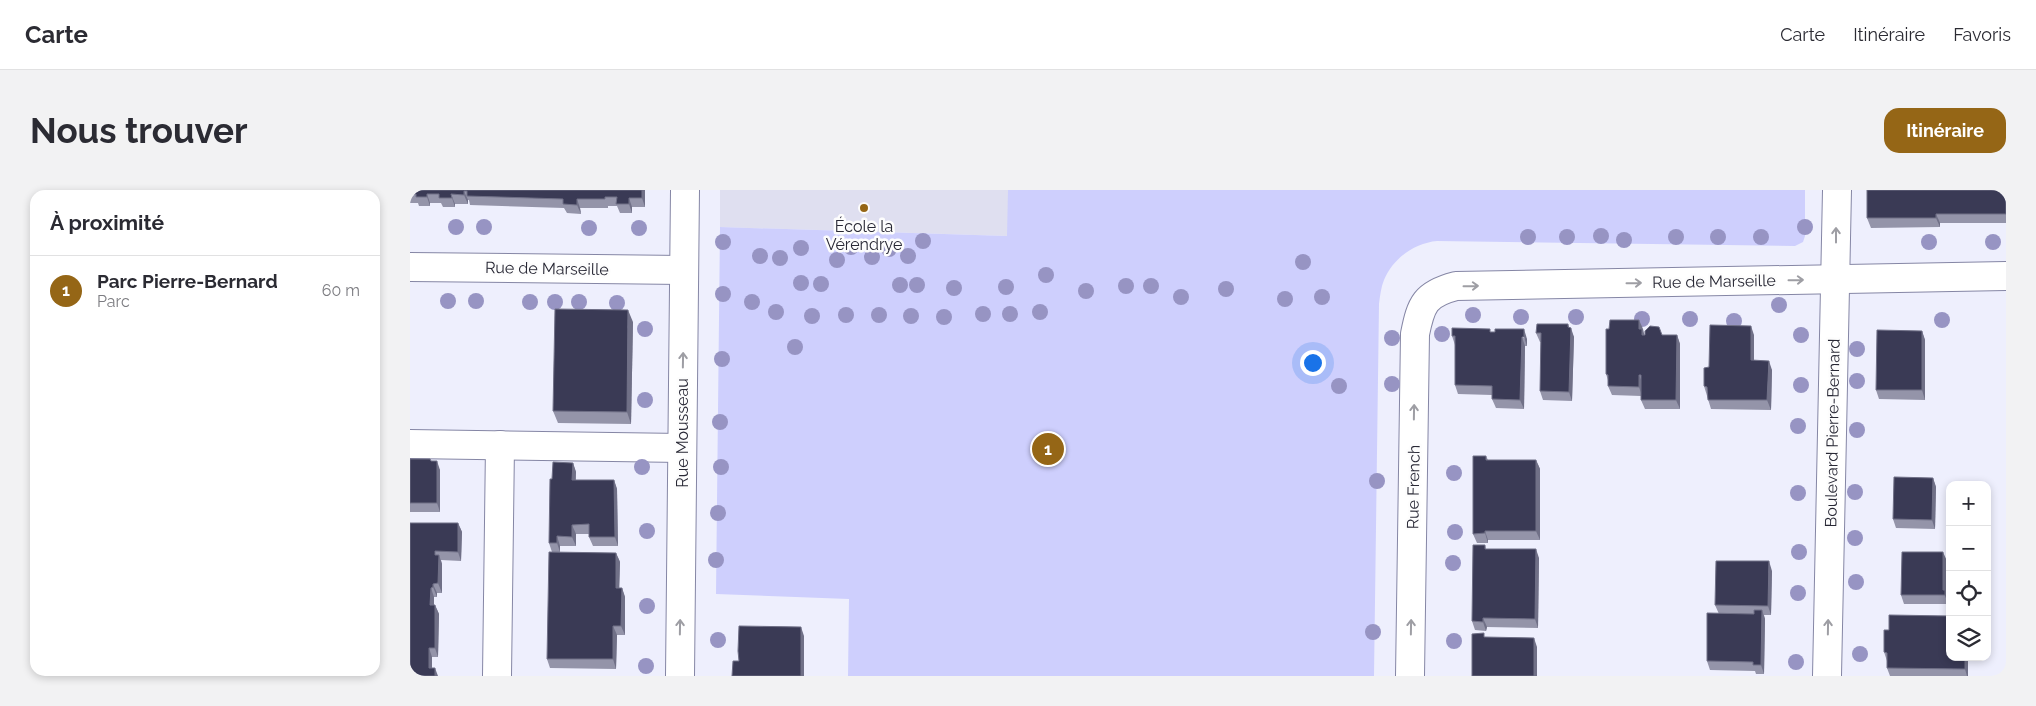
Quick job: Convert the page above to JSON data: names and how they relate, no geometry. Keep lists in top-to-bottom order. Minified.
{"streets":{"street":["Rue de Marseille","Rue Mousseau","Boulevard Pierre-Bernard","Rue French"]},"crossings":[["Rue de Marseille","Rue Mousseau"],["Rue de Marseille","Boulevard Pierre-Bernard"],["Rue de Marseille","Rue French"]],"one_way":["Rue de Marseille","Boulevard Pierre-Bernard","Rue French"],"places":["École la Vérendrye"],"page":{"header":"Carte","nav":["Carte","Itinéraire","Favoris"],"buttons":"Itinéraire","title":"Nous trouver","heading":"À proximité","list":[{"mark":"1","name":"Parc Pierre-Bernard","note":"Parc","value":"60 m"}],"pins":"1","map_buttons":["+","−"]}}
